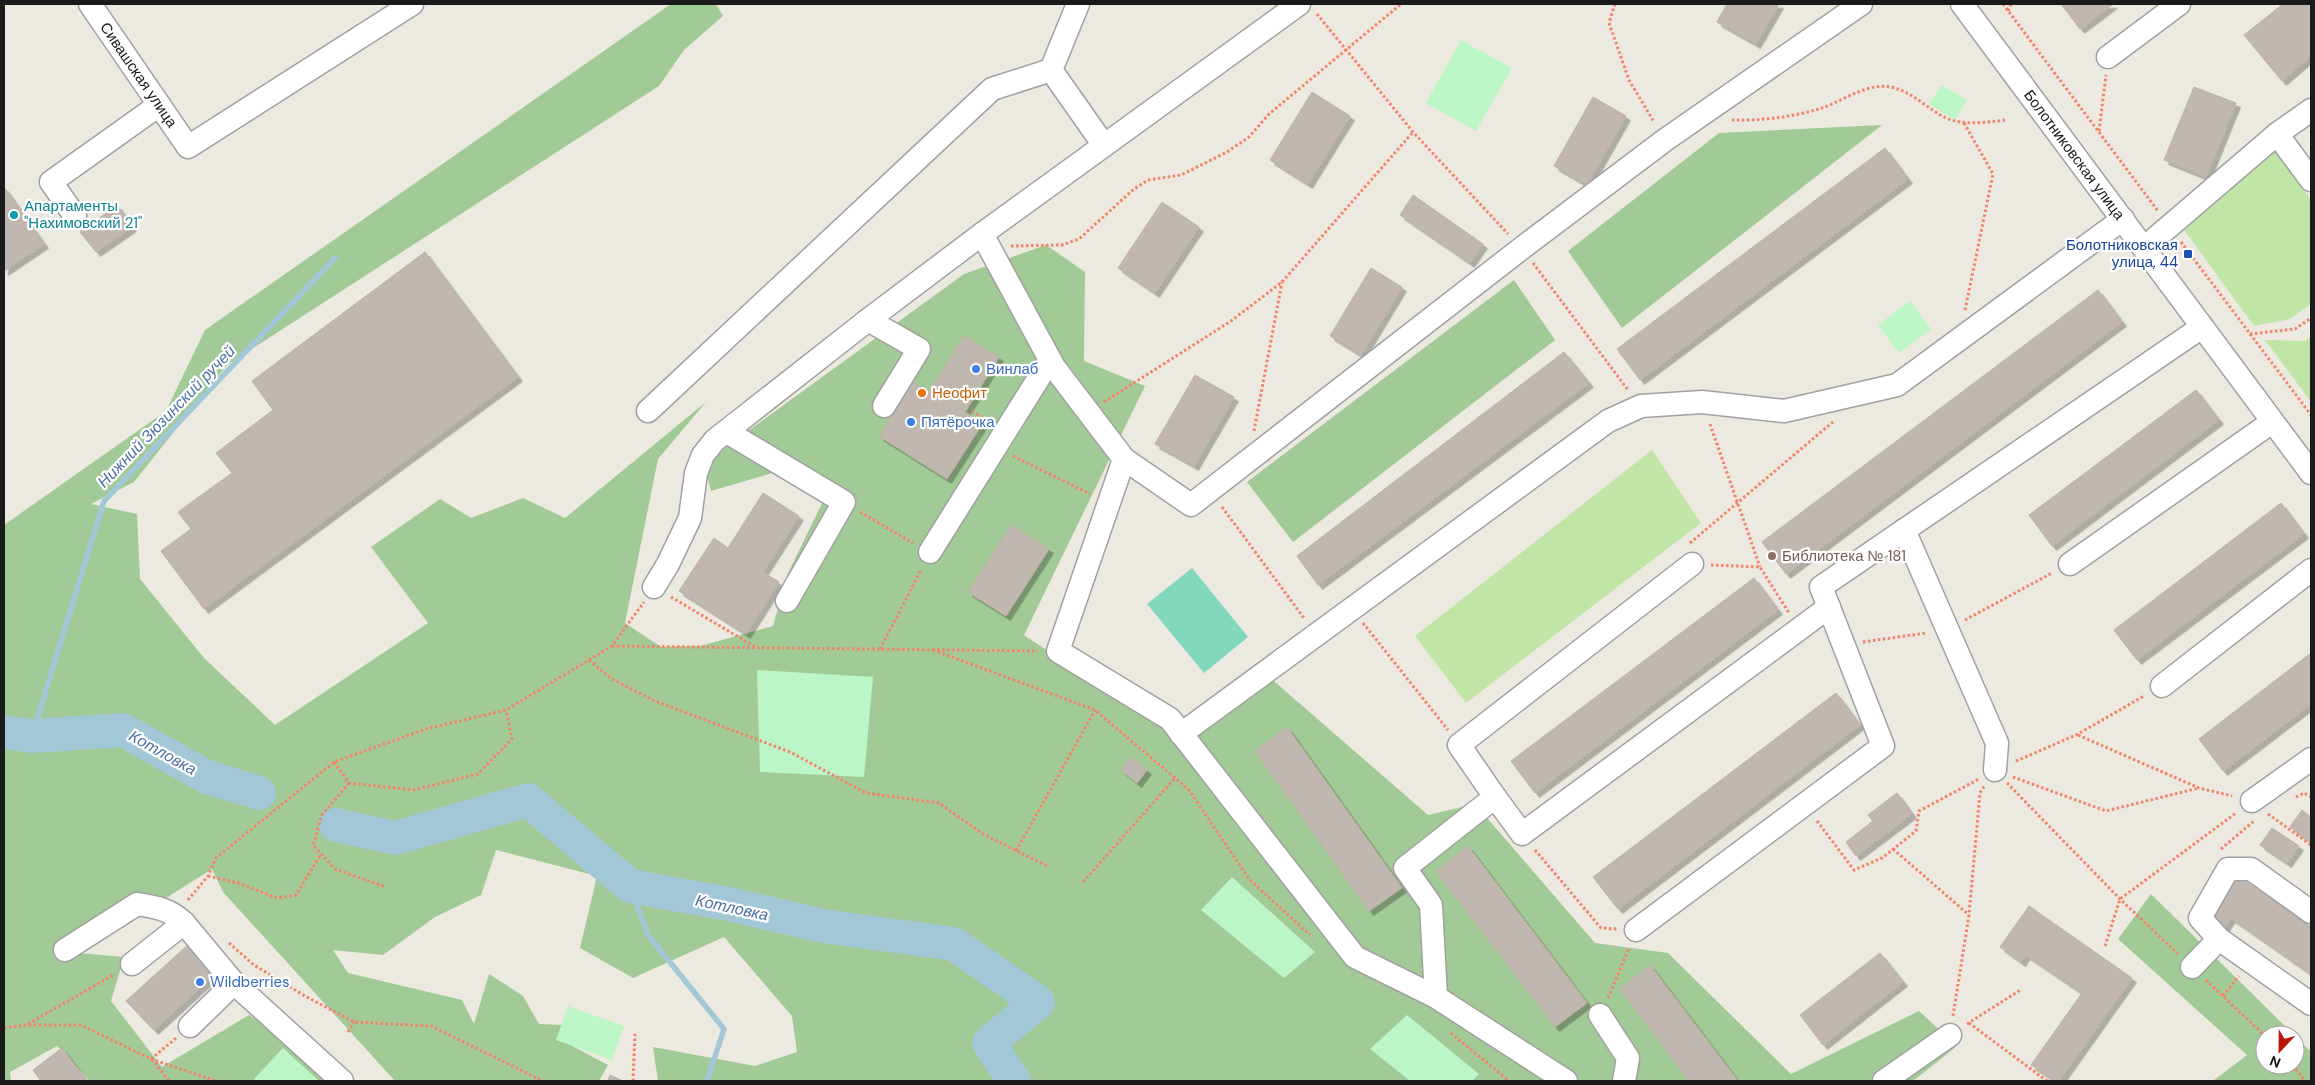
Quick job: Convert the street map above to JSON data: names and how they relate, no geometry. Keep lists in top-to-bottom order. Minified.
{"streets":{"street":["Сивашская улица","Болотниковская улица"]},"water":["Нижний Зюзинский ручей","Котловка"],"places":{"other":["Апартаменты \"Нахимовский 21\"","Винлаб","Неофит","Пятёрочка","Библиотека № 181","Wildberries"],"transit":["Болотниковская улица, 44"]},"north":"bottom"}
